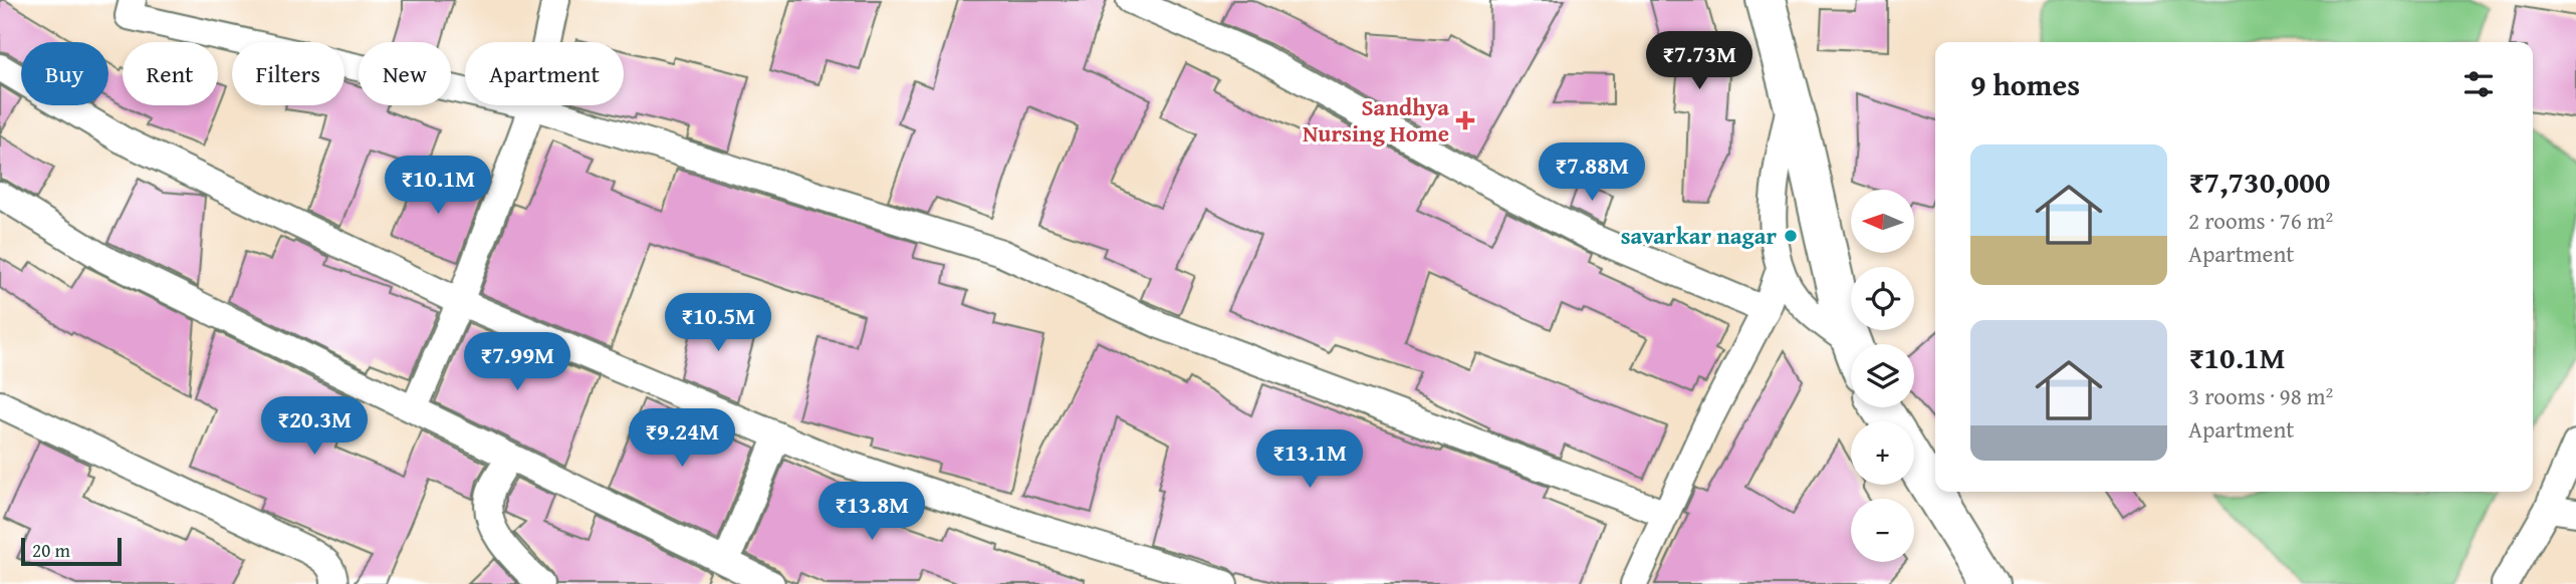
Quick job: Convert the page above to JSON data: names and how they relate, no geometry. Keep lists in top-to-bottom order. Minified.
{"places":{"health":["Sandhya Nursing Home"],"other":["savarkar nagar"]},"scale_bar":"20 m","north":"left","page":{"price":["₹7.73M","₹7.88M","₹10.1M","₹10.5M","₹7.99M","₹20.3M","₹9.24M","₹13.1M","₹13.8M"],"chip":["Buy","Rent","Filters","New","Apartment"],"heading":"9 homes","list":[{"name":"₹7,730,000","note":"2 rooms · 76 m² · Apartment"},{"name":"₹10.1M","note":"3 rooms · 98 m² · Apartment"}],"map_buttons":["+","−"],"scale":"20 m"}}
